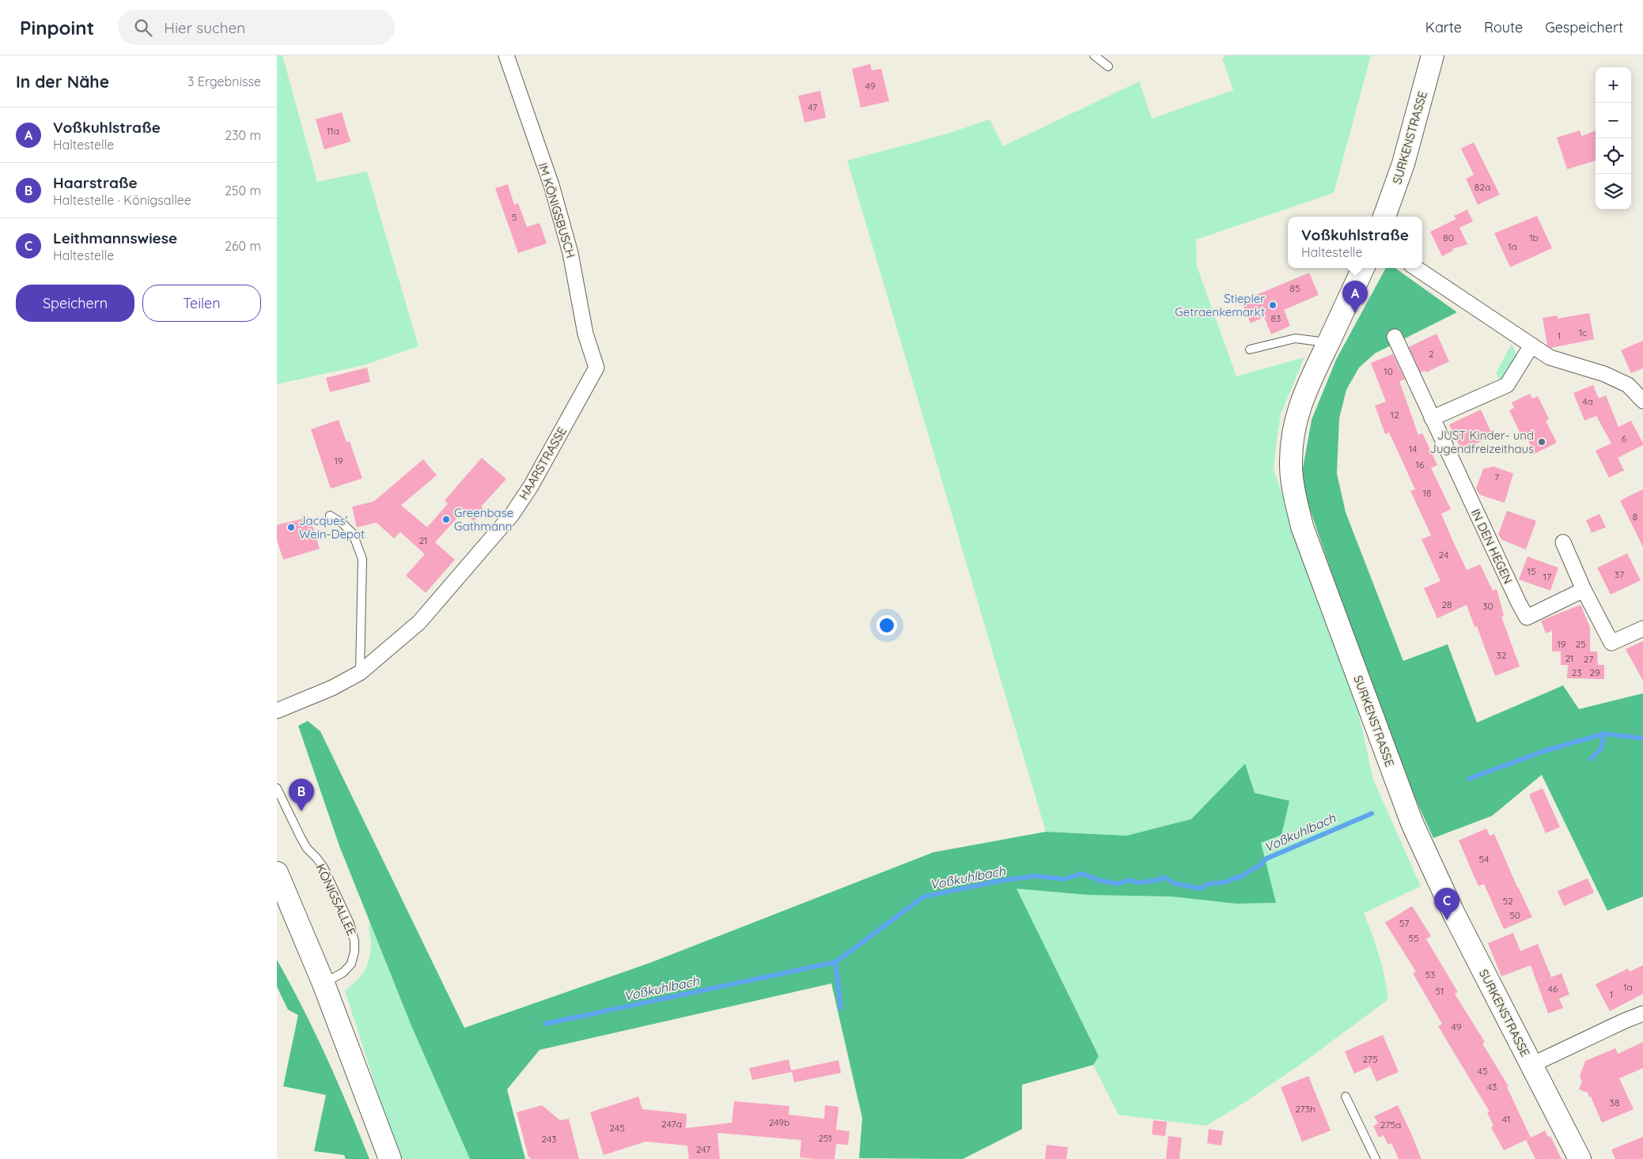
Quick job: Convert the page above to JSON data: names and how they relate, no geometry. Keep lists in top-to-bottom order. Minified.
{"streets":{"street":["SURKENSTRASSE","IM KÖNIGSBUSCH","HAARSTRASSE","IN DEN HEGEN"],"lane":["KÖNIGSALLEE"]},"crossings":[["IM KÖNIGSBUSCH","HAARSTRASSE"]],"water":["Voßkuhlbach"],"places":["Stiepler Getraenkemarkt","JUST Kinder- und Jugendfreizeithaus","Greenbase Gathmann","Jacques’ Wein-Depot"],"house_numbers":["49","47","11a","82a","5","80","1b","1a","85","83","1c","1","2","10","4a","12","6","14","19","16","7","18","8","21","24","15","37","17","28","30","19","25","32","21","27","23","29","54","52","50","57","55","53","1a","46","51","1","49","275","45","43","38","273h","41","249b","247a","275a","245","251","243","247"],"page":{"header":"Pinpoint","search":"Hier suchen","nav":["Karte","Route","Gespeichert"],"heading":["In der Nähe","3 Ergebnisse"],"map_buttons":["+","−"],"list":[{"mark":"A","name":"Voßkuhlstraße","note":"Haltestelle","value":"230 m"},{"mark":"B","name":"Haarstraße","note":"Haltestelle · Königsallee","value":"250 m"},{"mark":"C","name":"Leithmannswiese","note":"Haltestelle","value":"260 m"}],"popup":["Voßkuhlstraße","Haltestelle"],"buttons":["Speichern","Teilen"],"pins":["A","B","C"]}}
